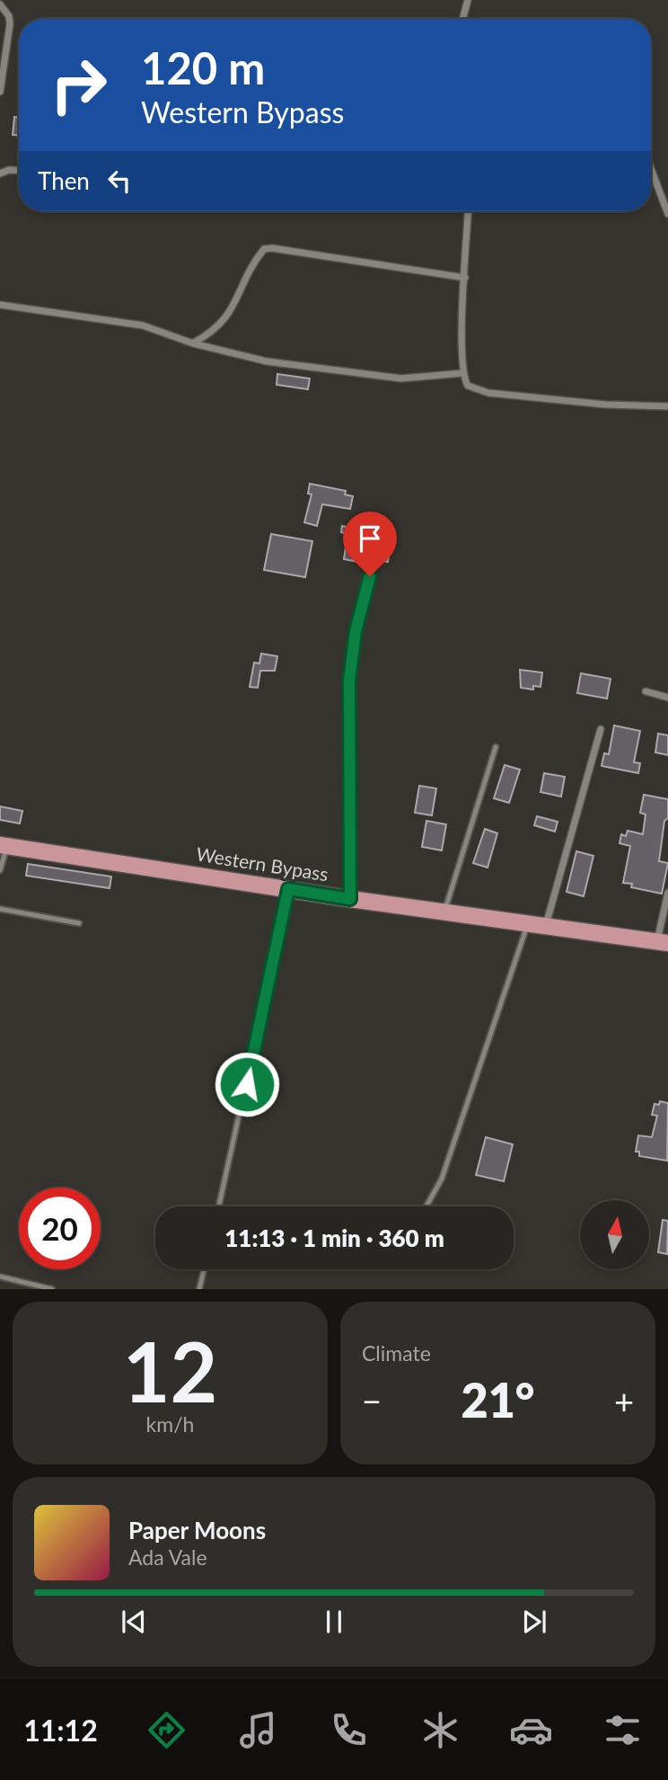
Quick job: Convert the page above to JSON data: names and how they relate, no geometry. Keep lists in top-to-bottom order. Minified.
{"streets":{"main road":["Western Bypass"]},"north":"top","page":{"turn":["120 m","Western Bypass"],"then":"Then","limit":"20","trip":"11:13 · 1 min · 360 m","tile":[["12","km/h"],"Climate"],"heat":["−","21°","+"],"song":["Paper Moons","Ada Vale"],"tabs":"11:12"}}
